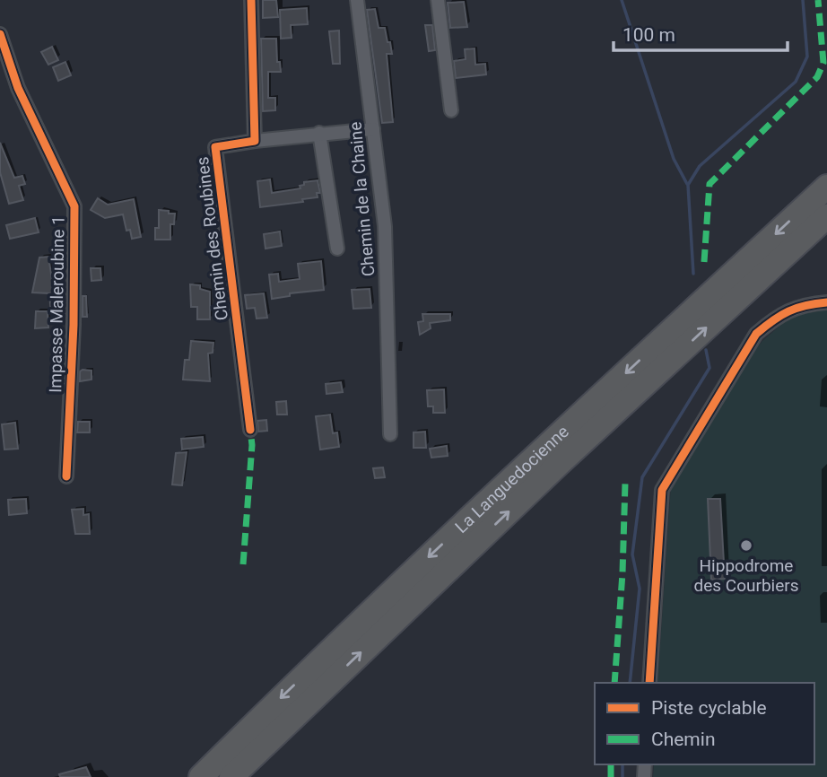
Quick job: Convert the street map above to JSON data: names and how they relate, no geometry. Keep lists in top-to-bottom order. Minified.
{"streets":{"highway":["La Languedocienne"],"street":["Chemin de la Chaine","Chemin des Roubines","Impasse Maleroubine 1"]},"places":["Hippodrome des Courbiers"],"legend":["Piste cyclable","Chemin"],"scale_bar":"100 m"}
